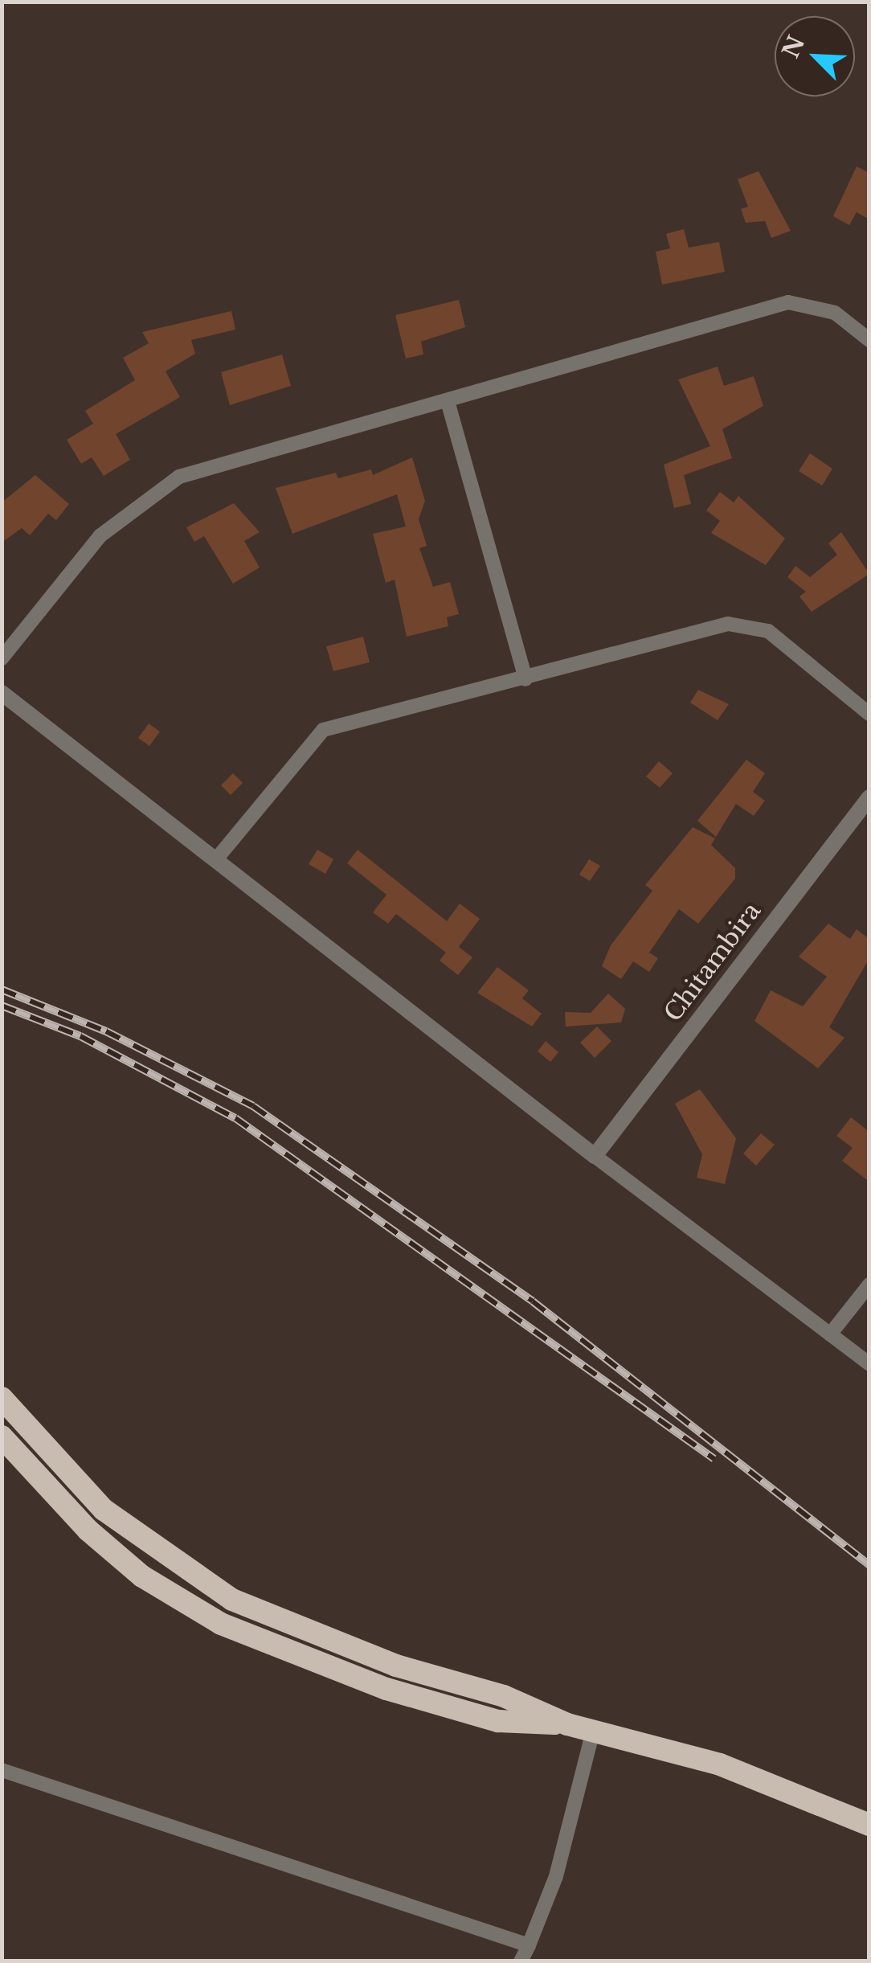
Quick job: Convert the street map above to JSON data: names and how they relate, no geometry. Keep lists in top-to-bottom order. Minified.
{"streets":{"street":["Chitambira"]},"north":"top left"}
